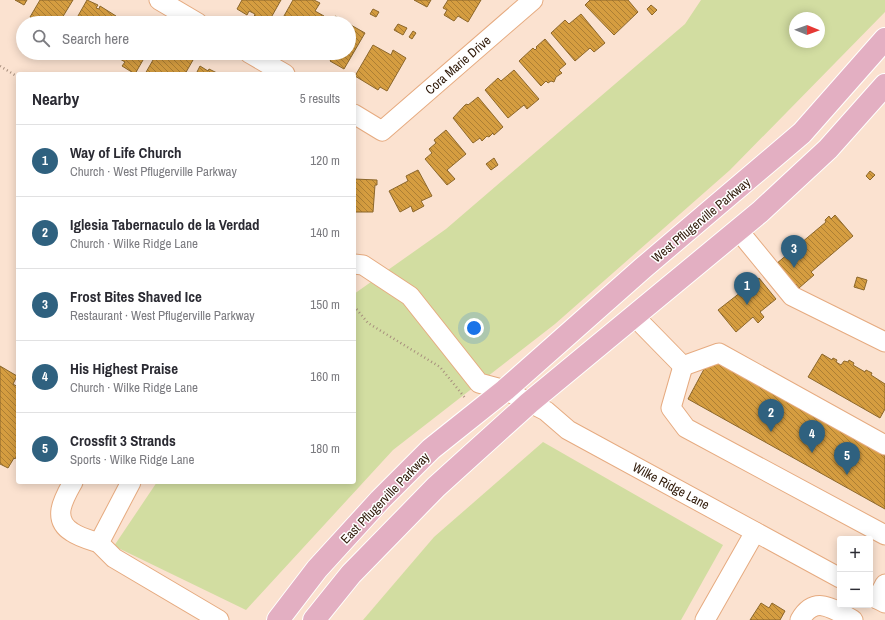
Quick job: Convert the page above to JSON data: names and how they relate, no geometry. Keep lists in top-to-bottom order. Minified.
{"streets":{"main road":["West Pflugerville Parkway","East Pflugerville Parkway"],"street":["Cora Marie Drive","Wilke Ridge Lane"]},"crossings":[["West Pflugerville Parkway","Wilke Ridge Lane"],["West Pflugerville Parkway","East Pflugerville Parkway"],["Wilke Ridge Lane","East Pflugerville Parkway"]],"north":"right","page":{"search":"Search here","heading":["Nearby","5 results"],"list":[{"mark":"1","name":"Way of Life Church","note":"Church · West Pflugerville Parkway","value":"120 m"},{"mark":"2","name":"Iglesia Tabernaculo de la Verdad","note":"Church · Wilke Ridge Lane","value":"140 m"},{"mark":"3","name":"Frost Bites Shaved Ice","note":"Restaurant · West Pflugerville Parkway","value":"150 m"},{"mark":"4","name":"His Highest Praise","note":"Church · Wilke Ridge Lane","value":"160 m"},{"mark":"5","name":"Crossfit 3 Strands","note":"Sports · Wilke Ridge Lane","value":"180 m"}],"pins":["3","1","2","4","5"],"map_buttons":["+","−"]}}
